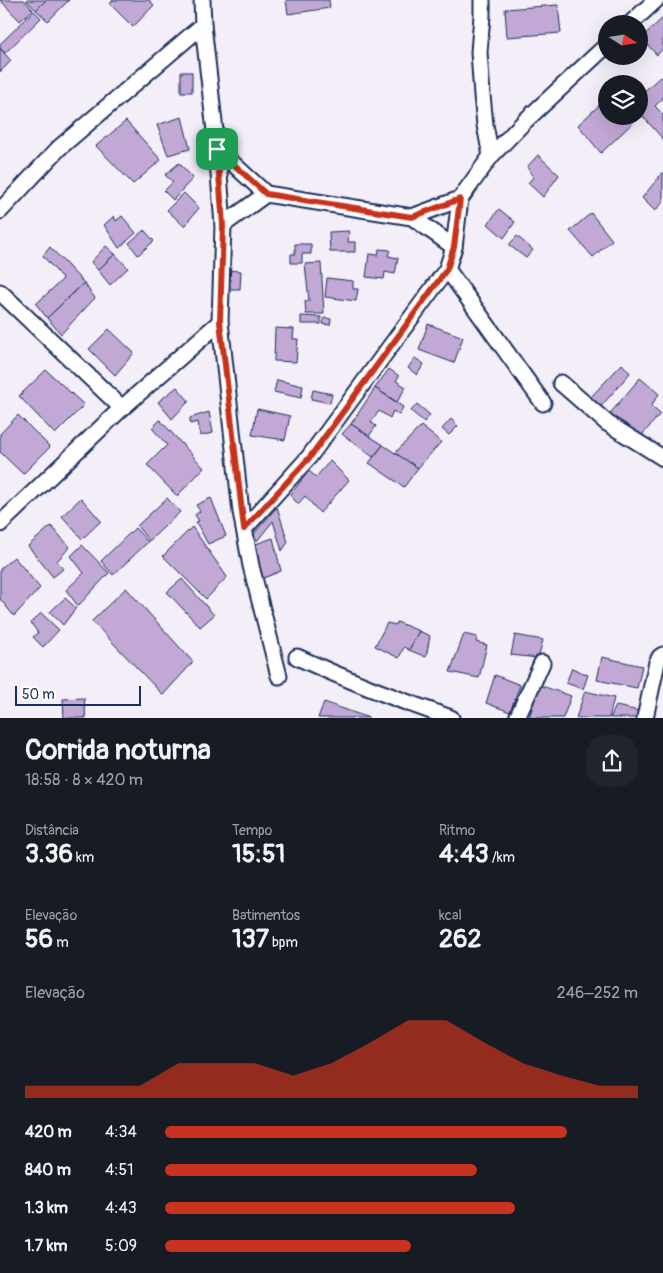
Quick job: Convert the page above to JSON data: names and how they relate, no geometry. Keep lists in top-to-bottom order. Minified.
{"scale_bar":"50 m","north":"right","page":{"scale":"50 m","heading":["Corrida noturna","18:58 · 8 × 420 m"],"stats":[["Distância","3.36 km"],["Tempo","15:51"],["Ritmo","4:43 /km"],["Elevação","56 m"],["Batimentos","137 bpm"],["kcal","262"]],"chart":["Elevação","246–252 m"],"list":[{"name":"420 m","note":"4:34"},{"name":"840 m","note":"4:51"},{"name":"1.3 km","note":"4:43"},{"name":"1.7 km","note":"5:09"}]}}
